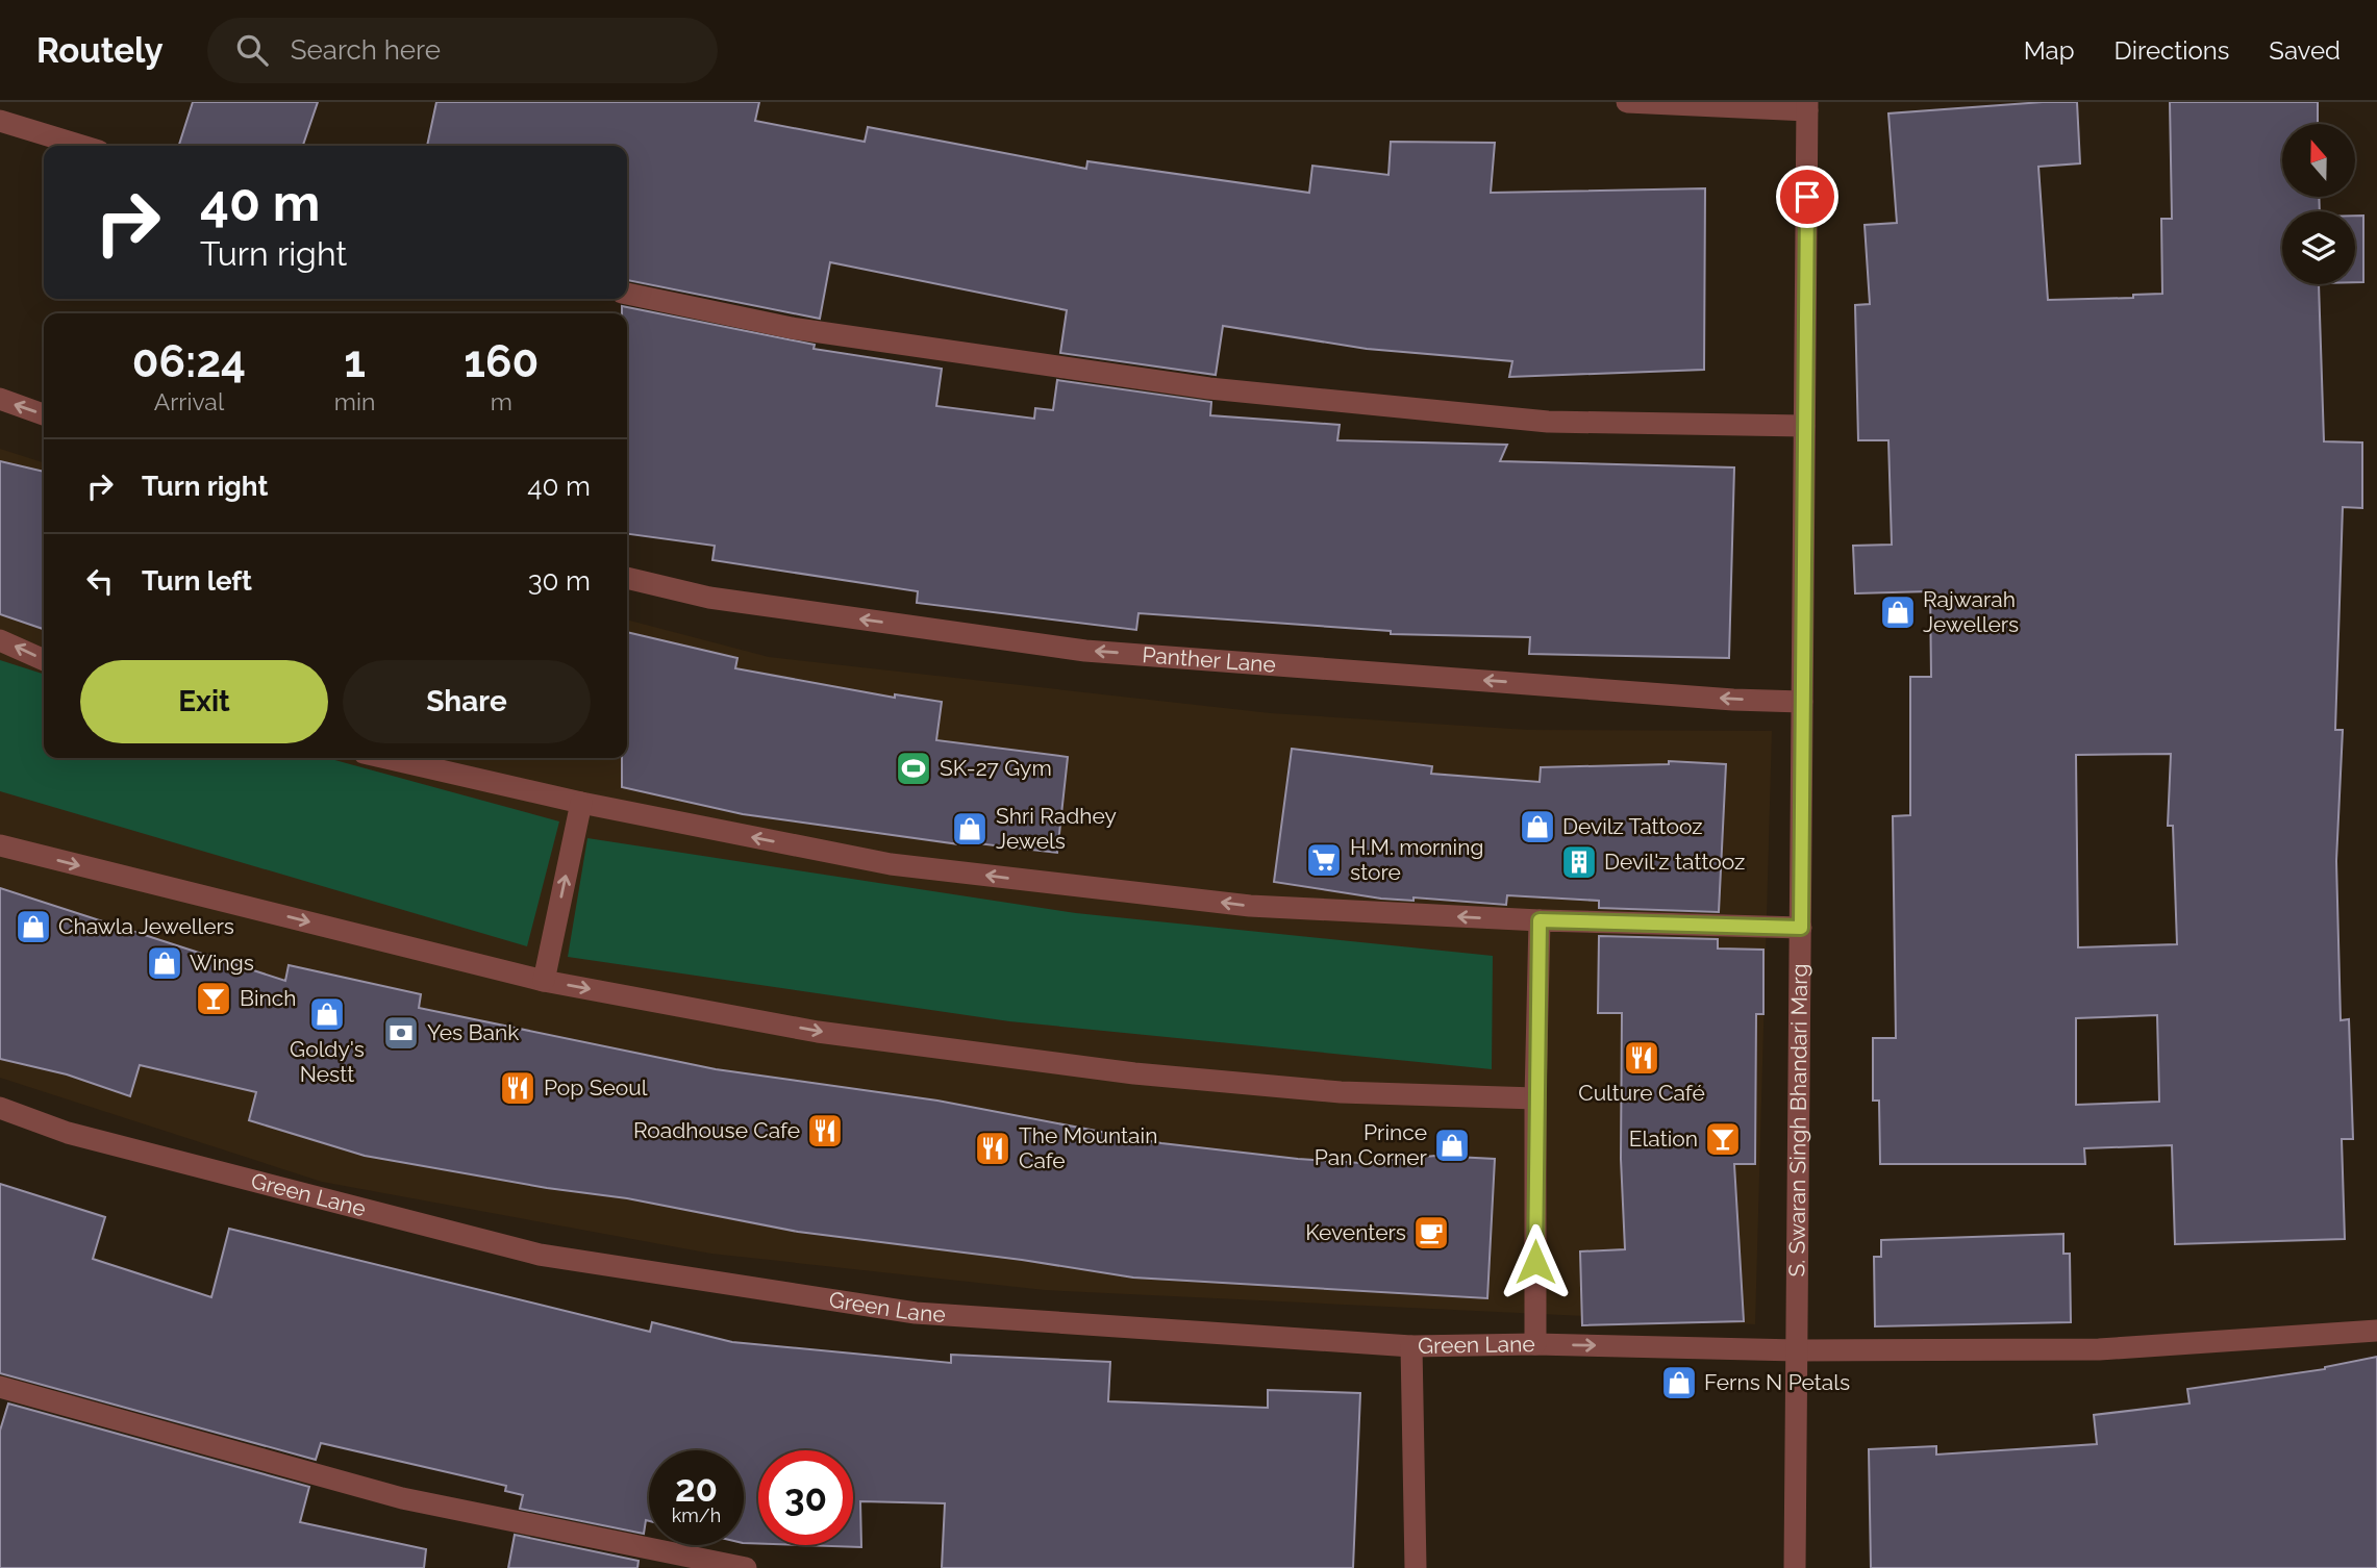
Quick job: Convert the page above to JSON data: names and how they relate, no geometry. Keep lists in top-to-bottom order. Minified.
{"streets":{"street":["Panther Lane","S. Swaran Singh Bhandari Marg","Green Lane"]},"crossings":[["Panther Lane","S. Swaran Singh Bhandari Marg"],["S. Swaran Singh Bhandari Marg","Green Lane"]],"one_way":["Panther Lane"],"places":{"shop":["Rajwarah Jewellers","Devilz Tattooz","Shri Radhey Jewels","Chawla Jewellers","Wings","Goldy's Nestt","Prince Pan Corner","Ferns N Petals"],"sports":["SK-27 Gym"],"supermarket":["H.M. morning store"],"building":["Devil'z tattooz"],"bar":["Binch","Elation"],"bank":["Yes Bank"],"restaurant":["Culture Café","Pop Seoul","Roadhouse Cafe","The Mountain Cafe"],"cafe":["Keventers"]},"north":"top","page":{"header":"Routely","search":"Search here","nav":["Map","Directions","Saved"],"turn":["40 m","Turn right"],"eta":["06:24","Arrival","1","min","160","m"],"list":[{"name":"Turn right","value":"40 m"},{"name":"Turn left","value":"30 m"}],"buttons":["Exit","Share"],"speed":"20 km/h","limit":"30"}}
